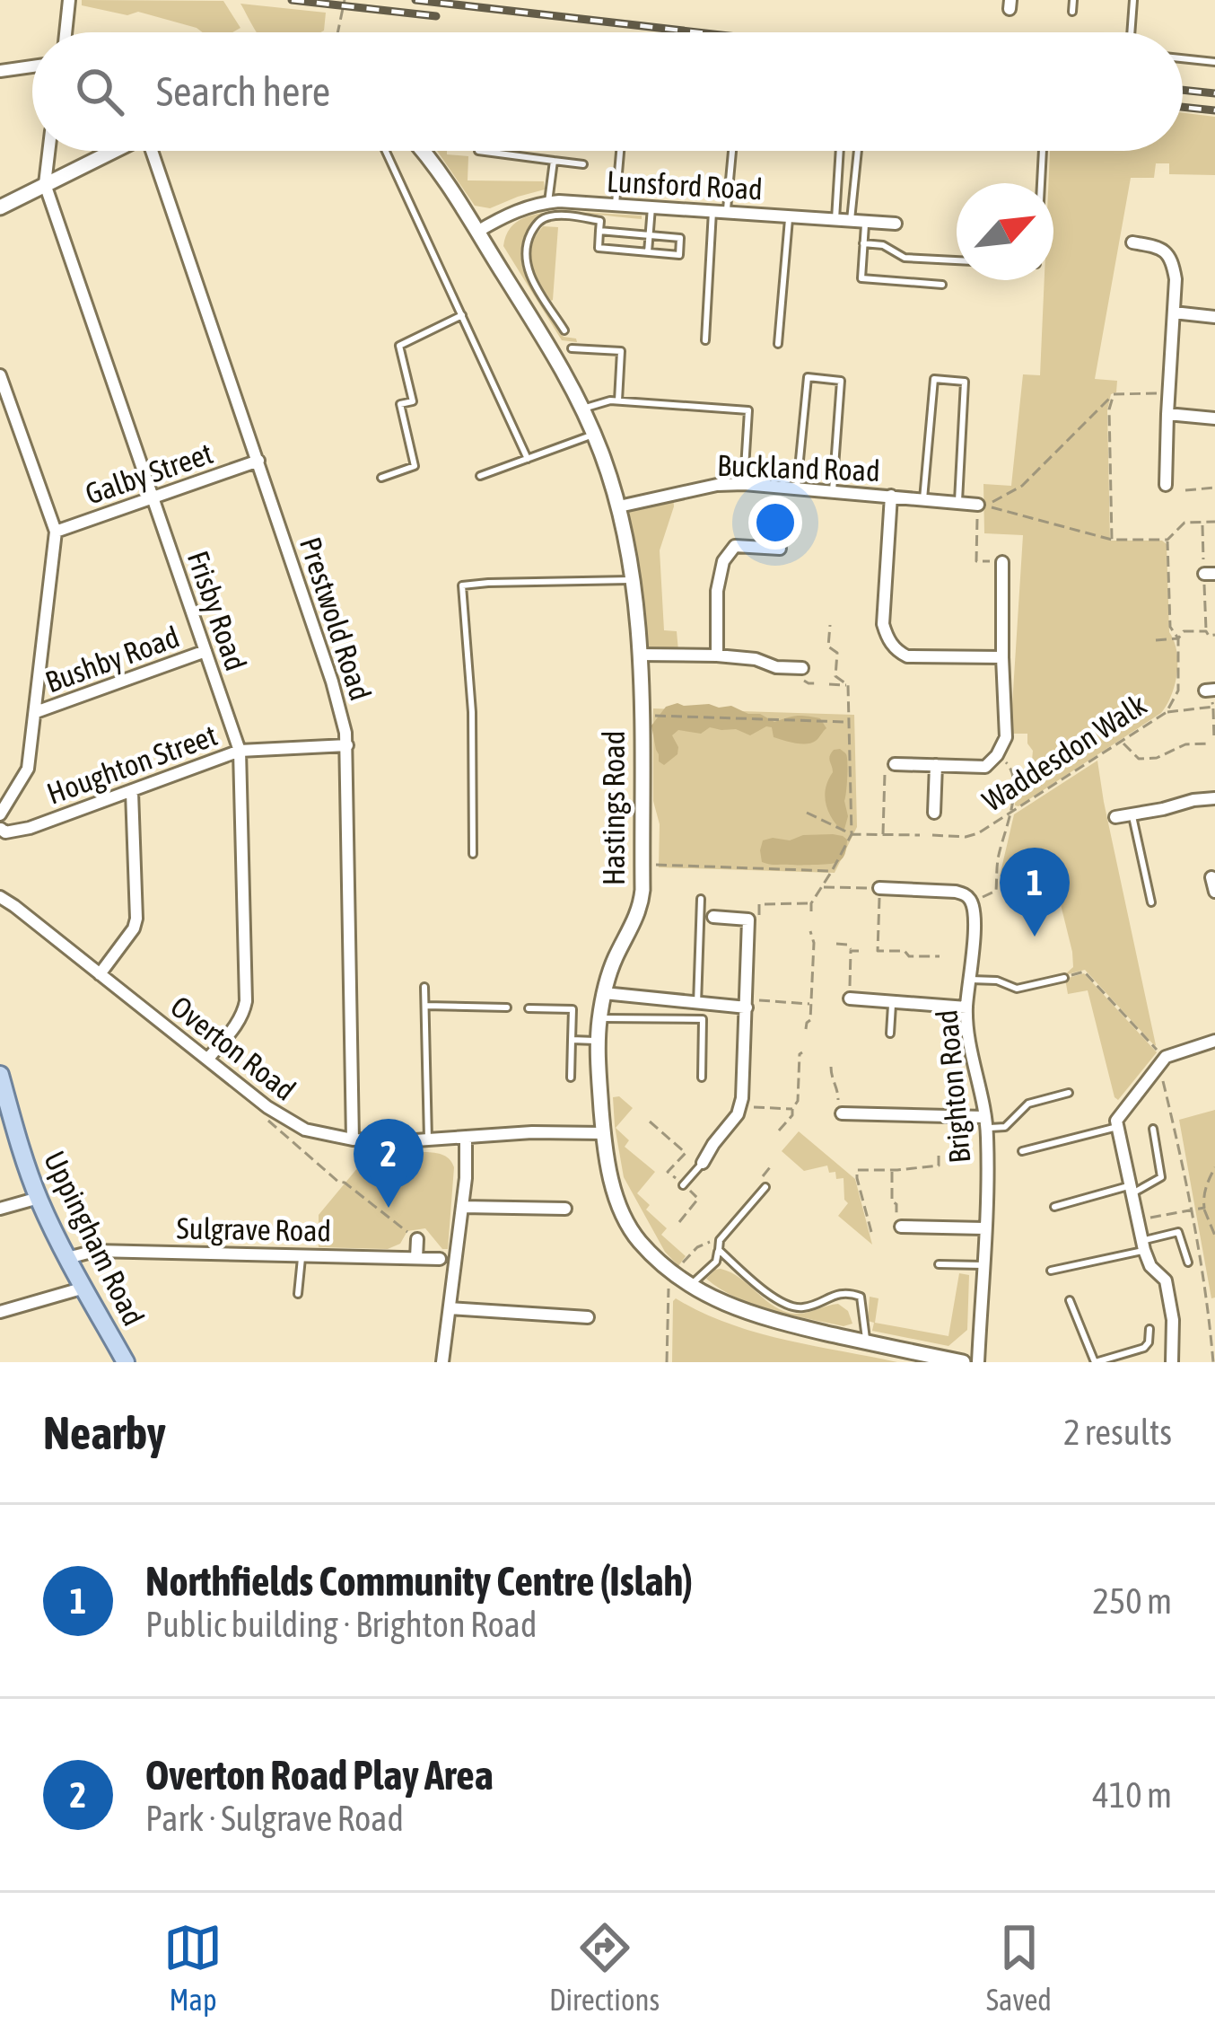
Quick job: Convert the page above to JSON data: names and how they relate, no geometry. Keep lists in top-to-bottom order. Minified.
{"streets":{"main road":["Uppingham Road"],"street":["Lunsford Road","Buckland Road","Galby Street","Frisby Road","Prestwold Road","Bushby Road","Houghton Street","Hastings Road","Overton Road","Brighton Road","Sulgrave Road"],"path":["Waddesdon Walk"]},"crossings":[["Lunsford Road","Hastings Road"],["Buckland Road","Hastings Road"],["Galby Street","Frisby Road"],["Galby Street","Prestwold Road"],["Frisby Road","Bushby Road"],["Frisby Road","Houghton Street"],["Frisby Road","Overton Road"],["Prestwold Road","Houghton Street"],["Prestwold Road","Overton Road"],["Hastings Road","Overton Road"],["Sulgrave Road","Uppingham Road"]],"north":"top right","page":{"search":"Search here","pins":["1","2"],"heading":["Nearby","2 results"],"list":[{"mark":"1","name":"Northfields Community Centre (Islah)","note":"Public building · Brighton Road","value":"250 m"},{"mark":"2","name":"Overton Road Play Area","note":"Park · Sulgrave Road","value":"410 m"}],"nav":["Map","Directions","Saved"]}}
